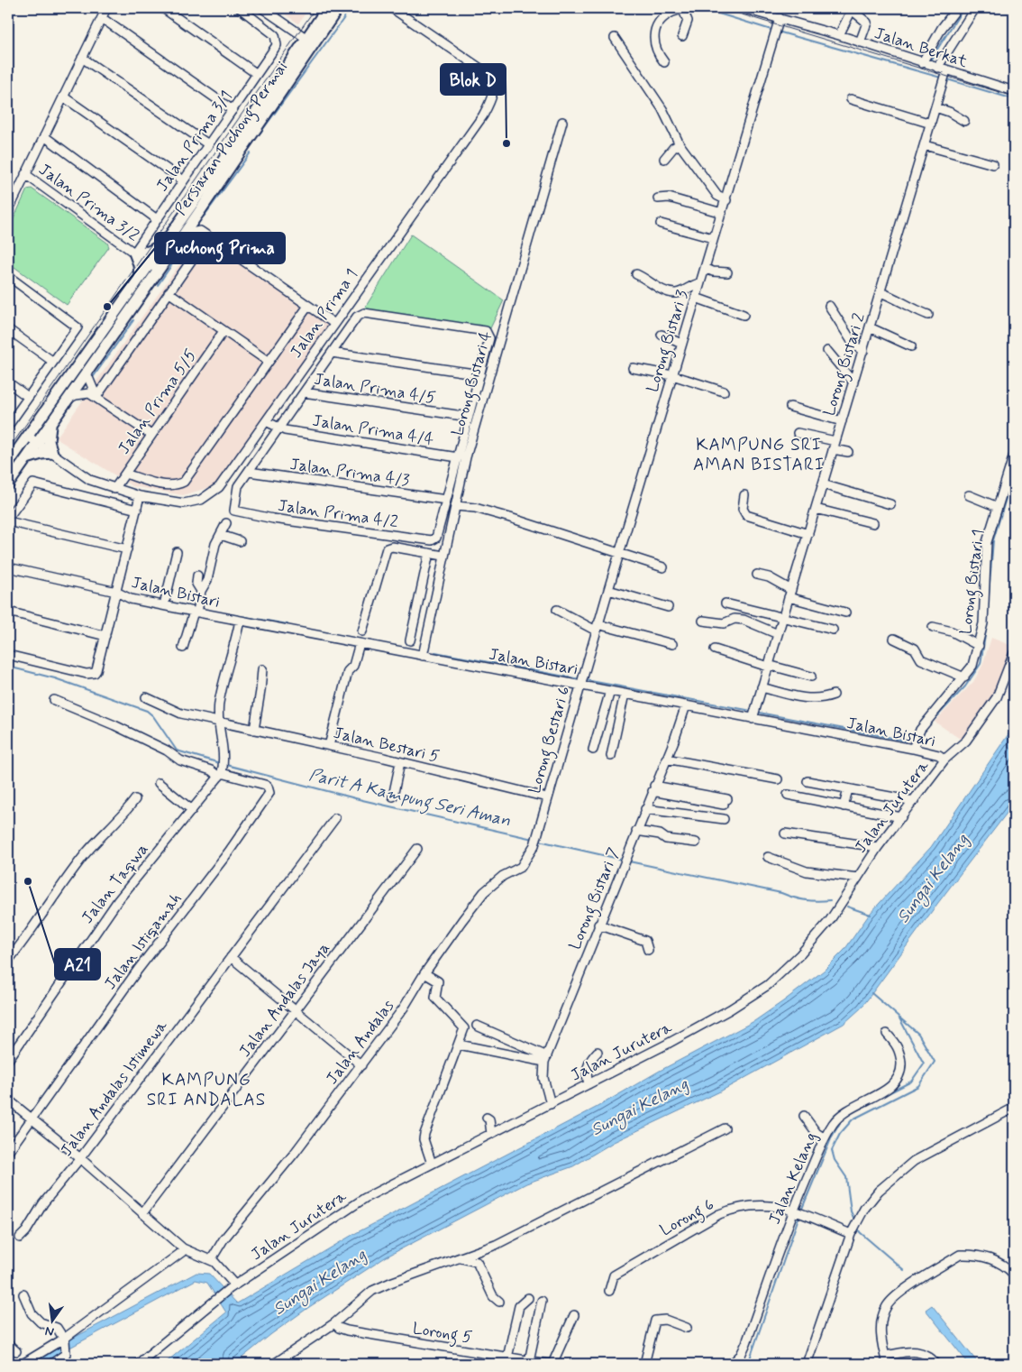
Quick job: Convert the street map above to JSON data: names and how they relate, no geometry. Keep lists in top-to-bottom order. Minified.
{"streets":{"main road":["Persiaran Puchong Permai"],"street":["Jalan Berkat","Jalan Prima 3/1","Jalan Prima 3/2","Jalan Prima 1","Lorong Bistari 3","Lorong Bistari 2","Lorong Bistari 4","Jalan Prima 4/5","Jalan Prima 5/5","Jalan Prima 4/4","Jalan Prima 4/3","Jalan Prima 4/2","Lorong Bistari 1","Jalan Bistari","Lorong Bestari 6","Jalan Bestari 5","Jalan Jurutera","Jalan Taqwa","Lorong Bistari 7","Jalan Istiqamah","Jalan Andalas Jaya","Jalan Andalas","Jalan Andalas Istimewa","Jalan Kelang","Lorong 6","Lorong 5"]},"crossings":[["Jalan Berkat","Lorong Bistari 3"],["Jalan Berkat","Lorong Bistari 2"],["Persiaran Puchong Permai","Jalan Prima 3/2"],["Persiaran Puchong Permai","Jalan Prima 1"],["Persiaran Puchong Permai","Jalan Prima 5/5"],["Jalan Prima 3/1","Jalan Prima 3/2"],["Jalan Prima 1","Jalan Prima 5/5"],["Jalan Prima 1","Jalan Prima 4/4"],["Lorong Bistari 3","Jalan Bistari"],["Lorong Bistari 3","Lorong Bestari 6"],["Lorong Bistari 2","Jalan Bistari"],["Lorong Bistari 4","Jalan Bistari"],["Jalan Prima 4/3","Jalan Prima 4/2"],["Lorong Bistari 1","Jalan Bistari"],["Jalan Bistari","Lorong Bestari 6"],["Jalan Bistari","Jalan Jurutera"],["Jalan Bistari","Jalan Taqwa"],["Jalan Bistari","Lorong Bistari 7"],["Lorong Bestari 6","Jalan Bestari 5"],["Lorong Bestari 6","Jalan Andalas"],["Jalan Bestari 5","Jalan Taqwa"],["Jalan Jurutera","Lorong Bistari 7"],["Jalan Taqwa","Jalan Istiqamah"],["Jalan Kelang","Lorong 6"]],"districts":["KAMPUNG SRI AMAN BISTARI","KAMPUNG SRI ANDALAS"],"water":["Parit A Kampung Seri Aman","Sungai Kelang"],"places":["Blok D","Puchong Prima","A21"],"north":"bottom"}
